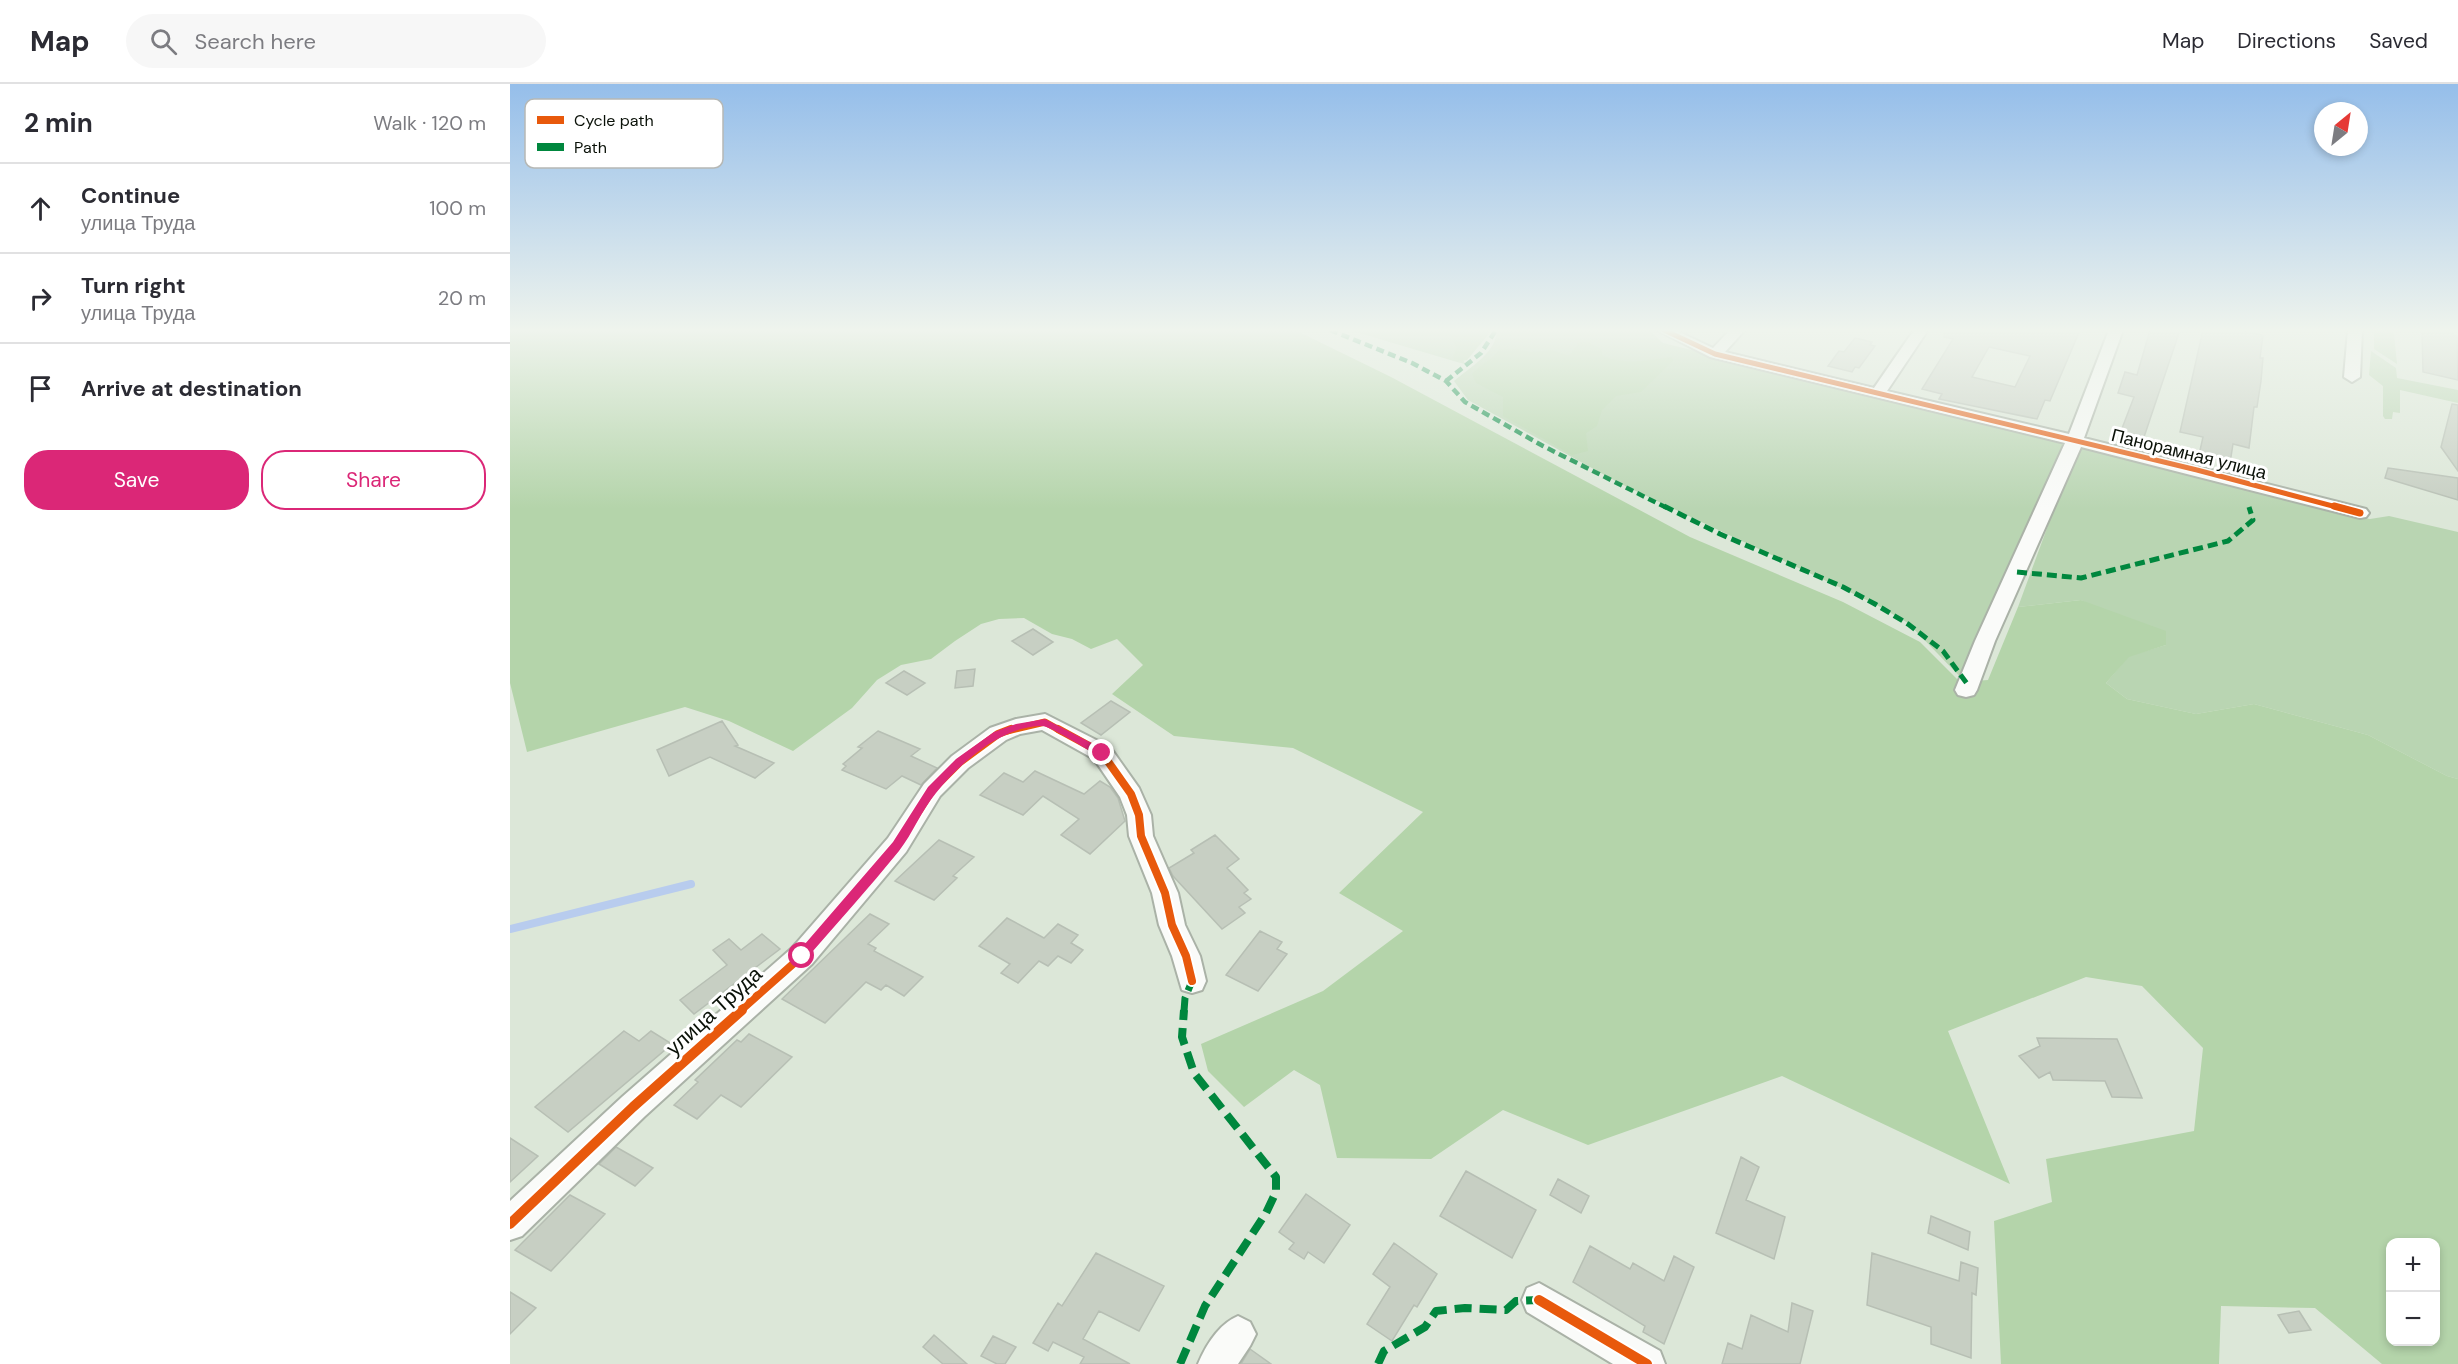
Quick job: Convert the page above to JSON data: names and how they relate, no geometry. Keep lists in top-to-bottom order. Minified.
{"streets":{"street":["Панорамная улица","улица Труда"]},"legend":["Cycle path","Path"],"north":"top right","page":{"header":"Map","search":"Search here","nav":["Map","Directions","Saved"],"heading":["2 min","Walk · 120 m"],"list":[["Continue","улица Труда","100 m"],["Turn right","улица Труда","20 m"],"Arrive at destination"],"buttons":["Save","Share"],"map_buttons":["+","−"]}}
